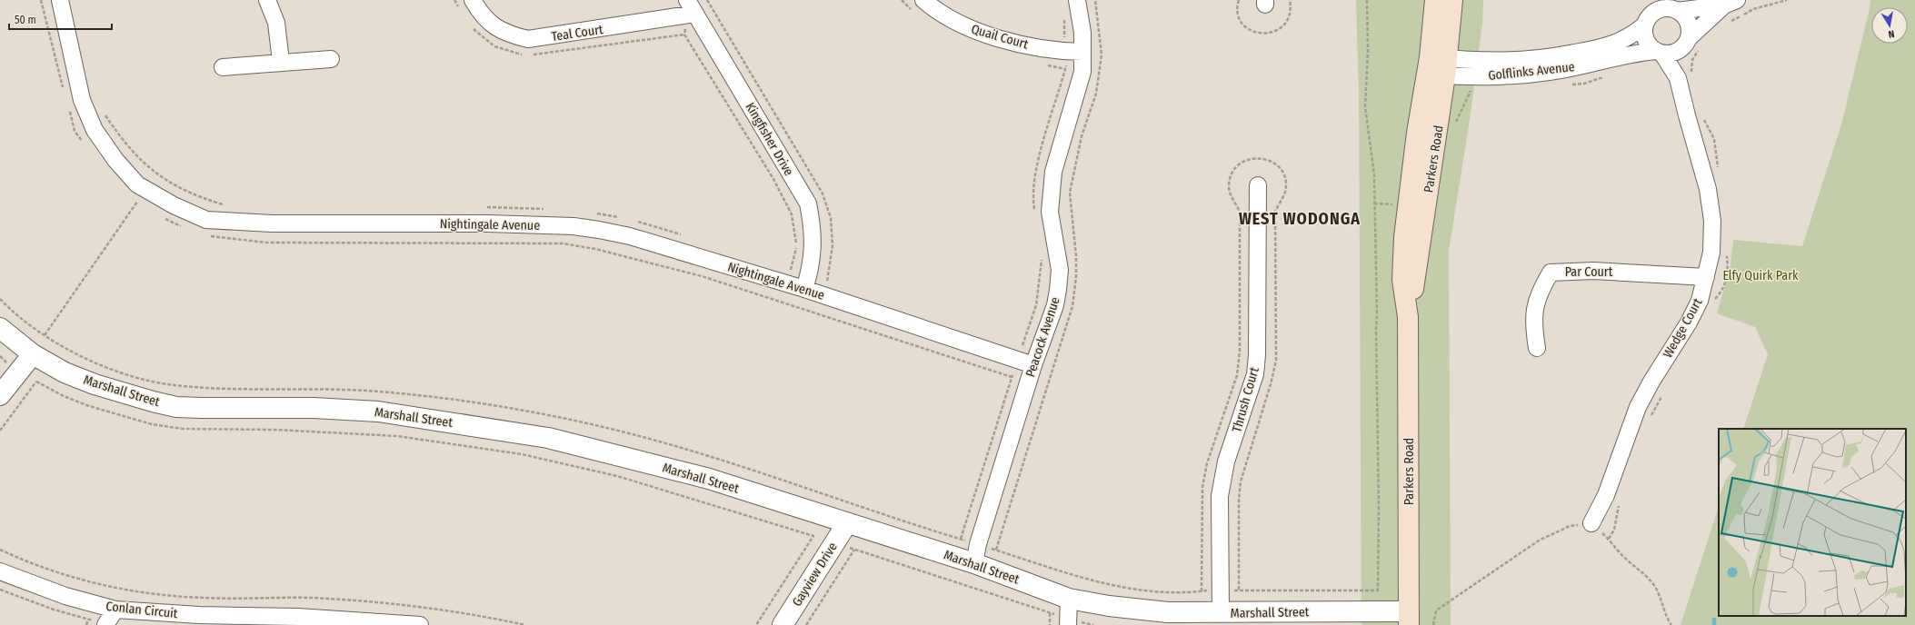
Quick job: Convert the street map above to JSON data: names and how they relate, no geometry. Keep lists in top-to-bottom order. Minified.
{"streets":{"main road":["Parkers Road"],"street":["Teal Court","Quail Court","Golflinks Avenue","Kingfisher Drive","Nightingale Avenue","Par Court","Wedge Court","Peacock Avenue","Marshall Street","Thrush Court","Gayview Drive","Conlan Circuit"]},"crossings":[["Teal Court","Kingfisher Drive"],["Quail Court","Peacock Avenue"],["Golflinks Avenue","Parkers Road"],["Golflinks Avenue","Wedge Court"],["Kingfisher Drive","Nightingale Avenue"],["Parkers Road","Marshall Street"],["Nightingale Avenue","Peacock Avenue"],["Par Court","Wedge Court"],["Peacock Avenue","Marshall Street"],["Marshall Street","Thrush Court"],["Marshall Street","Gayview Drive"]],"districts":["WEST WODONGA"],"parks":["Elfy Quirk Park"],"scale_bar":"50 m","north":"bottom"}
